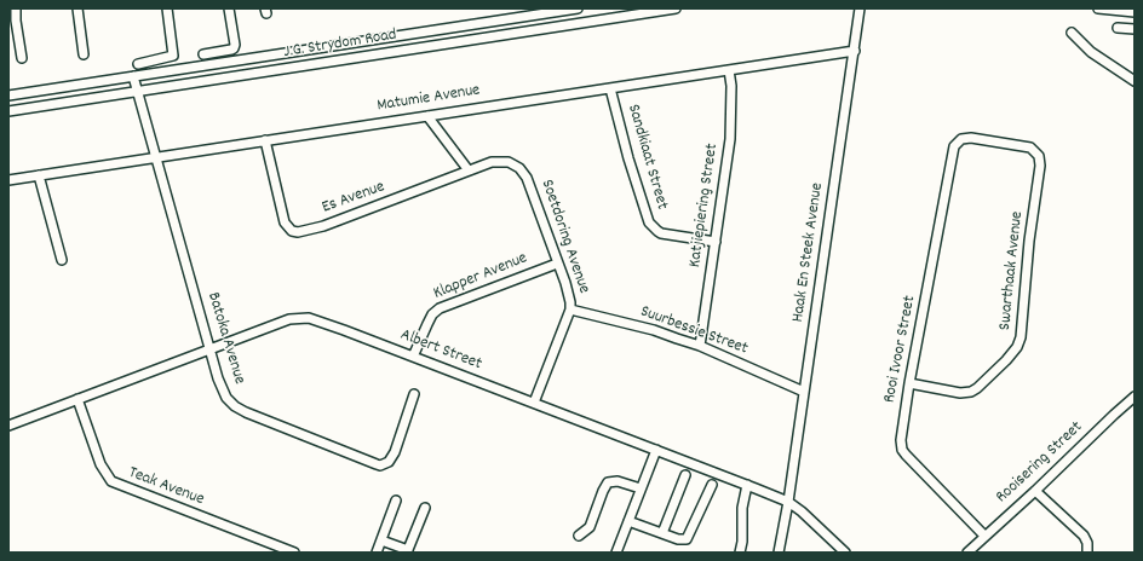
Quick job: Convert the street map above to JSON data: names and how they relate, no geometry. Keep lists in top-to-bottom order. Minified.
{"streets":{"street":["J.G. Strydom Road","Matumie Avenue","Sandkiaat Street","Es Avenue","Katjiepiering Street","Soetdoring Avenue","Haak En Steek Avenue","Swarthaak Avenue","Klapper Avenue","Suurbessie Street","Batoka Avenue","Rooi Ivoor Street","Albert Street","Rooisering Street","Teak Avenue"]},"crossings":[["J.G. Strydom Road","Batoka Avenue"],["Matumie Avenue","Sandkiaat Street"],["Matumie Avenue","Es Avenue"],["Matumie Avenue","Katjiepiering Street"],["Matumie Avenue","Haak En Steek Avenue"],["Matumie Avenue","Batoka Avenue"],["Sandkiaat Street","Katjiepiering Street"],["Es Avenue","Soetdoring Avenue"],["Katjiepiering Street","Suurbessie Street"],["Soetdoring Avenue","Klapper Avenue"],["Soetdoring Avenue","Suurbessie Street"],["Soetdoring Avenue","Albert Street"],["Haak En Steek Avenue","Suurbessie Street"],["Haak En Steek Avenue","Albert Street"],["Swarthaak Avenue","Rooi Ivoor Street"],["Klapper Avenue","Albert Street"],["Batoka Avenue","Albert Street"],["Rooi Ivoor Street","Rooisering Street"],["Albert Street","Teak Avenue"]]}
